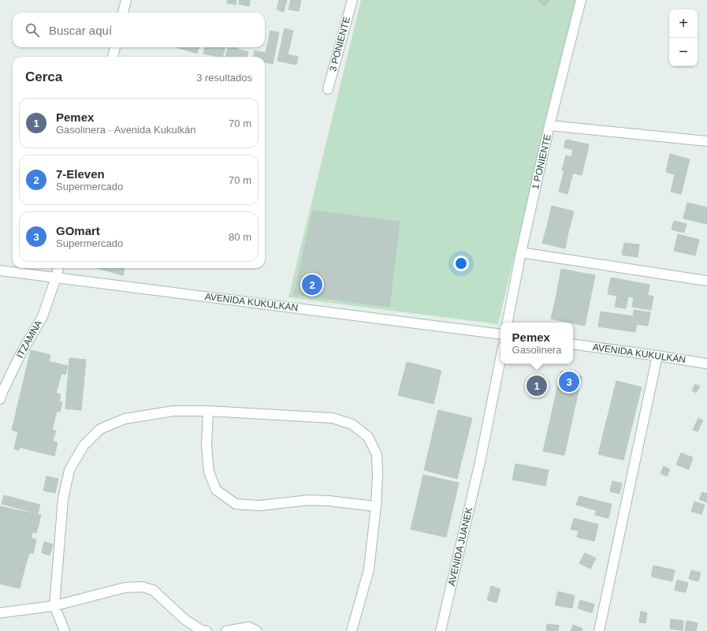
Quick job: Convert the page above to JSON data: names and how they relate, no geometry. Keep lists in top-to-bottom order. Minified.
{"streets":{"street":["3 PONIENTE","1 PONIENTE","AVENIDA KUKULKÁN","ITZAMNA","AVENIDA JUANEK"]},"crossings":[["AVENIDA KUKULKÁN","ITZAMNA"]],"page":{"map_buttons":["+","−"],"search":"Buscar aquí","heading":["Cerca","3 resultados"],"list":[{"mark":"1","name":"Pemex","note":"Gasolinera · Avenida Kukulkán","value":"70 m"},{"mark":"2","name":"7-Eleven","note":"Supermercado","value":"70 m"},{"mark":"3","name":"GOmart","note":"Supermercado","value":"80 m"}],"pins":["2","3","1"],"popup":["Pemex","Gasolinera"]}}
